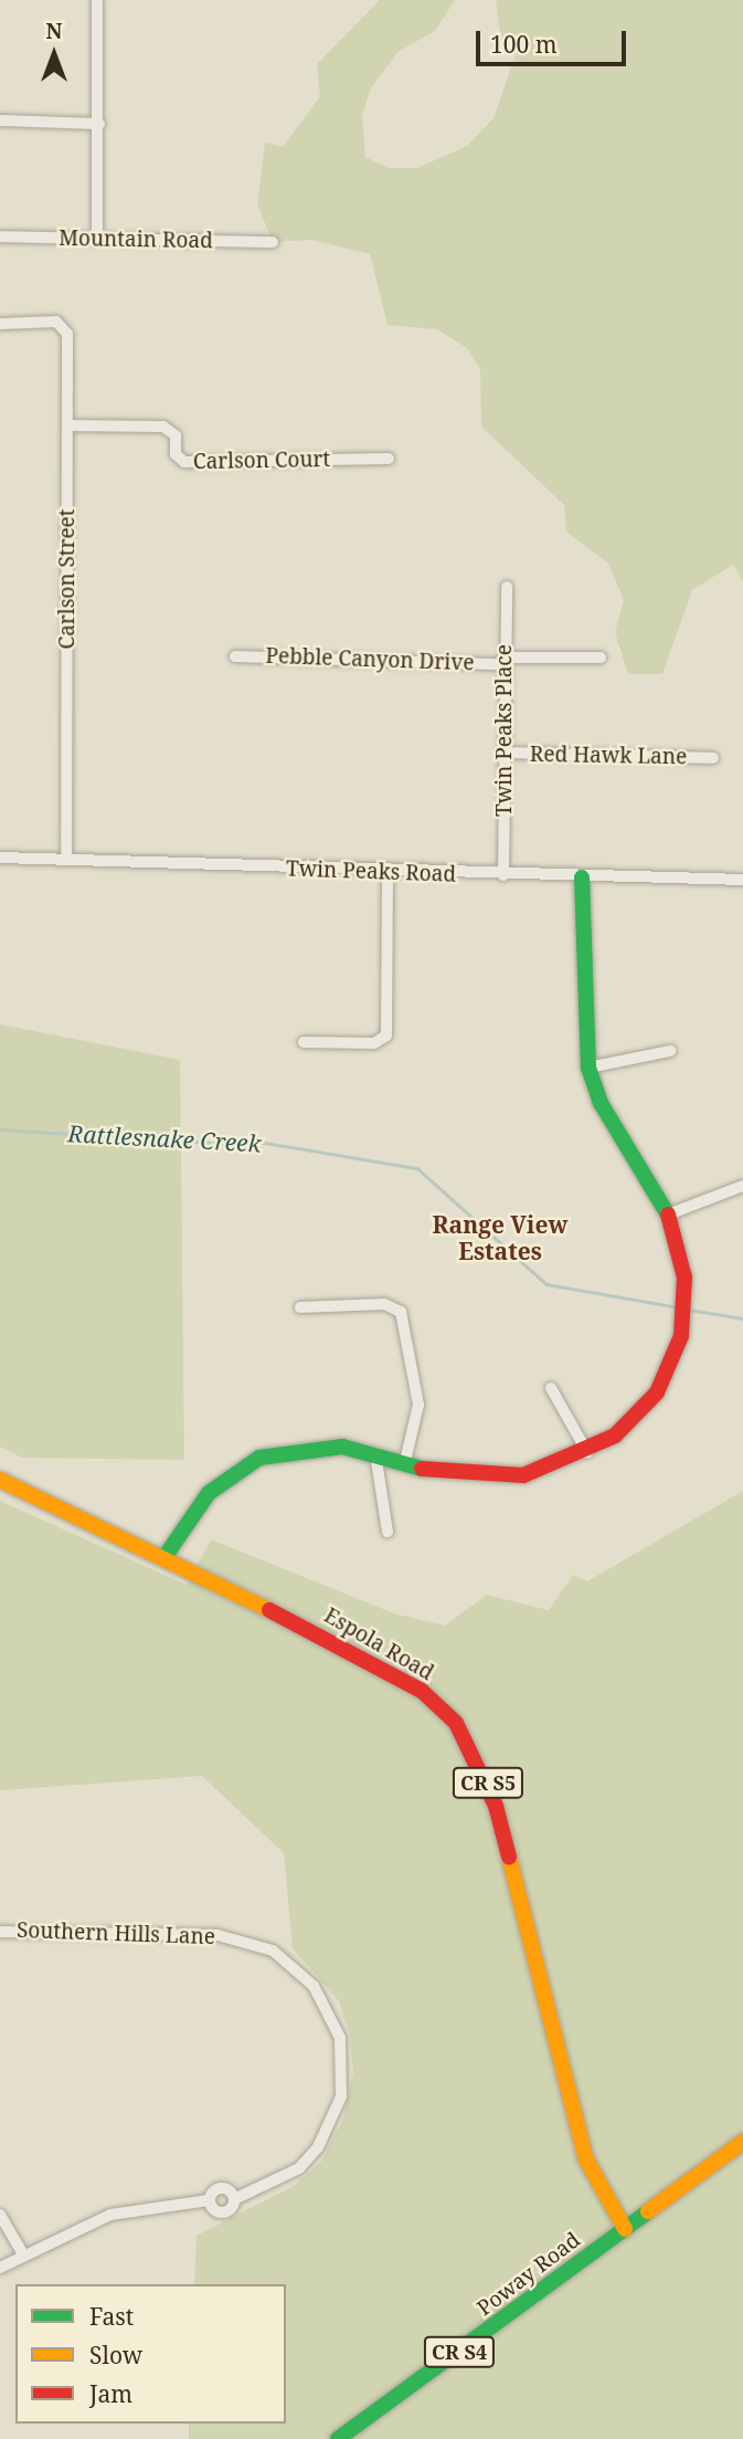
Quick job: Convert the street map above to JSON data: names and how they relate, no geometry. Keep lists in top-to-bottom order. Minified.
{"streets":{"main road":["Espola Road","CR S5","Poway Road","CR S4"],"street":["Mountain Road","Carlson Court","Carlson Street","Pebble Canyon Drive","Twin Peaks Place","Red Hawk Lane","Twin Peaks Road","Southern Hills Lane"]},"crossings":[["Carlson Court","Carlson Street"],["Carlson Street","Twin Peaks Road"],["Pebble Canyon Drive","Twin Peaks Place"],["Twin Peaks Place","Red Hawk Lane"],["Twin Peaks Place","Twin Peaks Road"],["Espola Road","Poway Road"]],"districts":["Range View Estates"],"water":["Rattlesnake Creek"],"legend":["Fast","Slow","Jam"],"scale_bar":"100 m","north":"top"}
